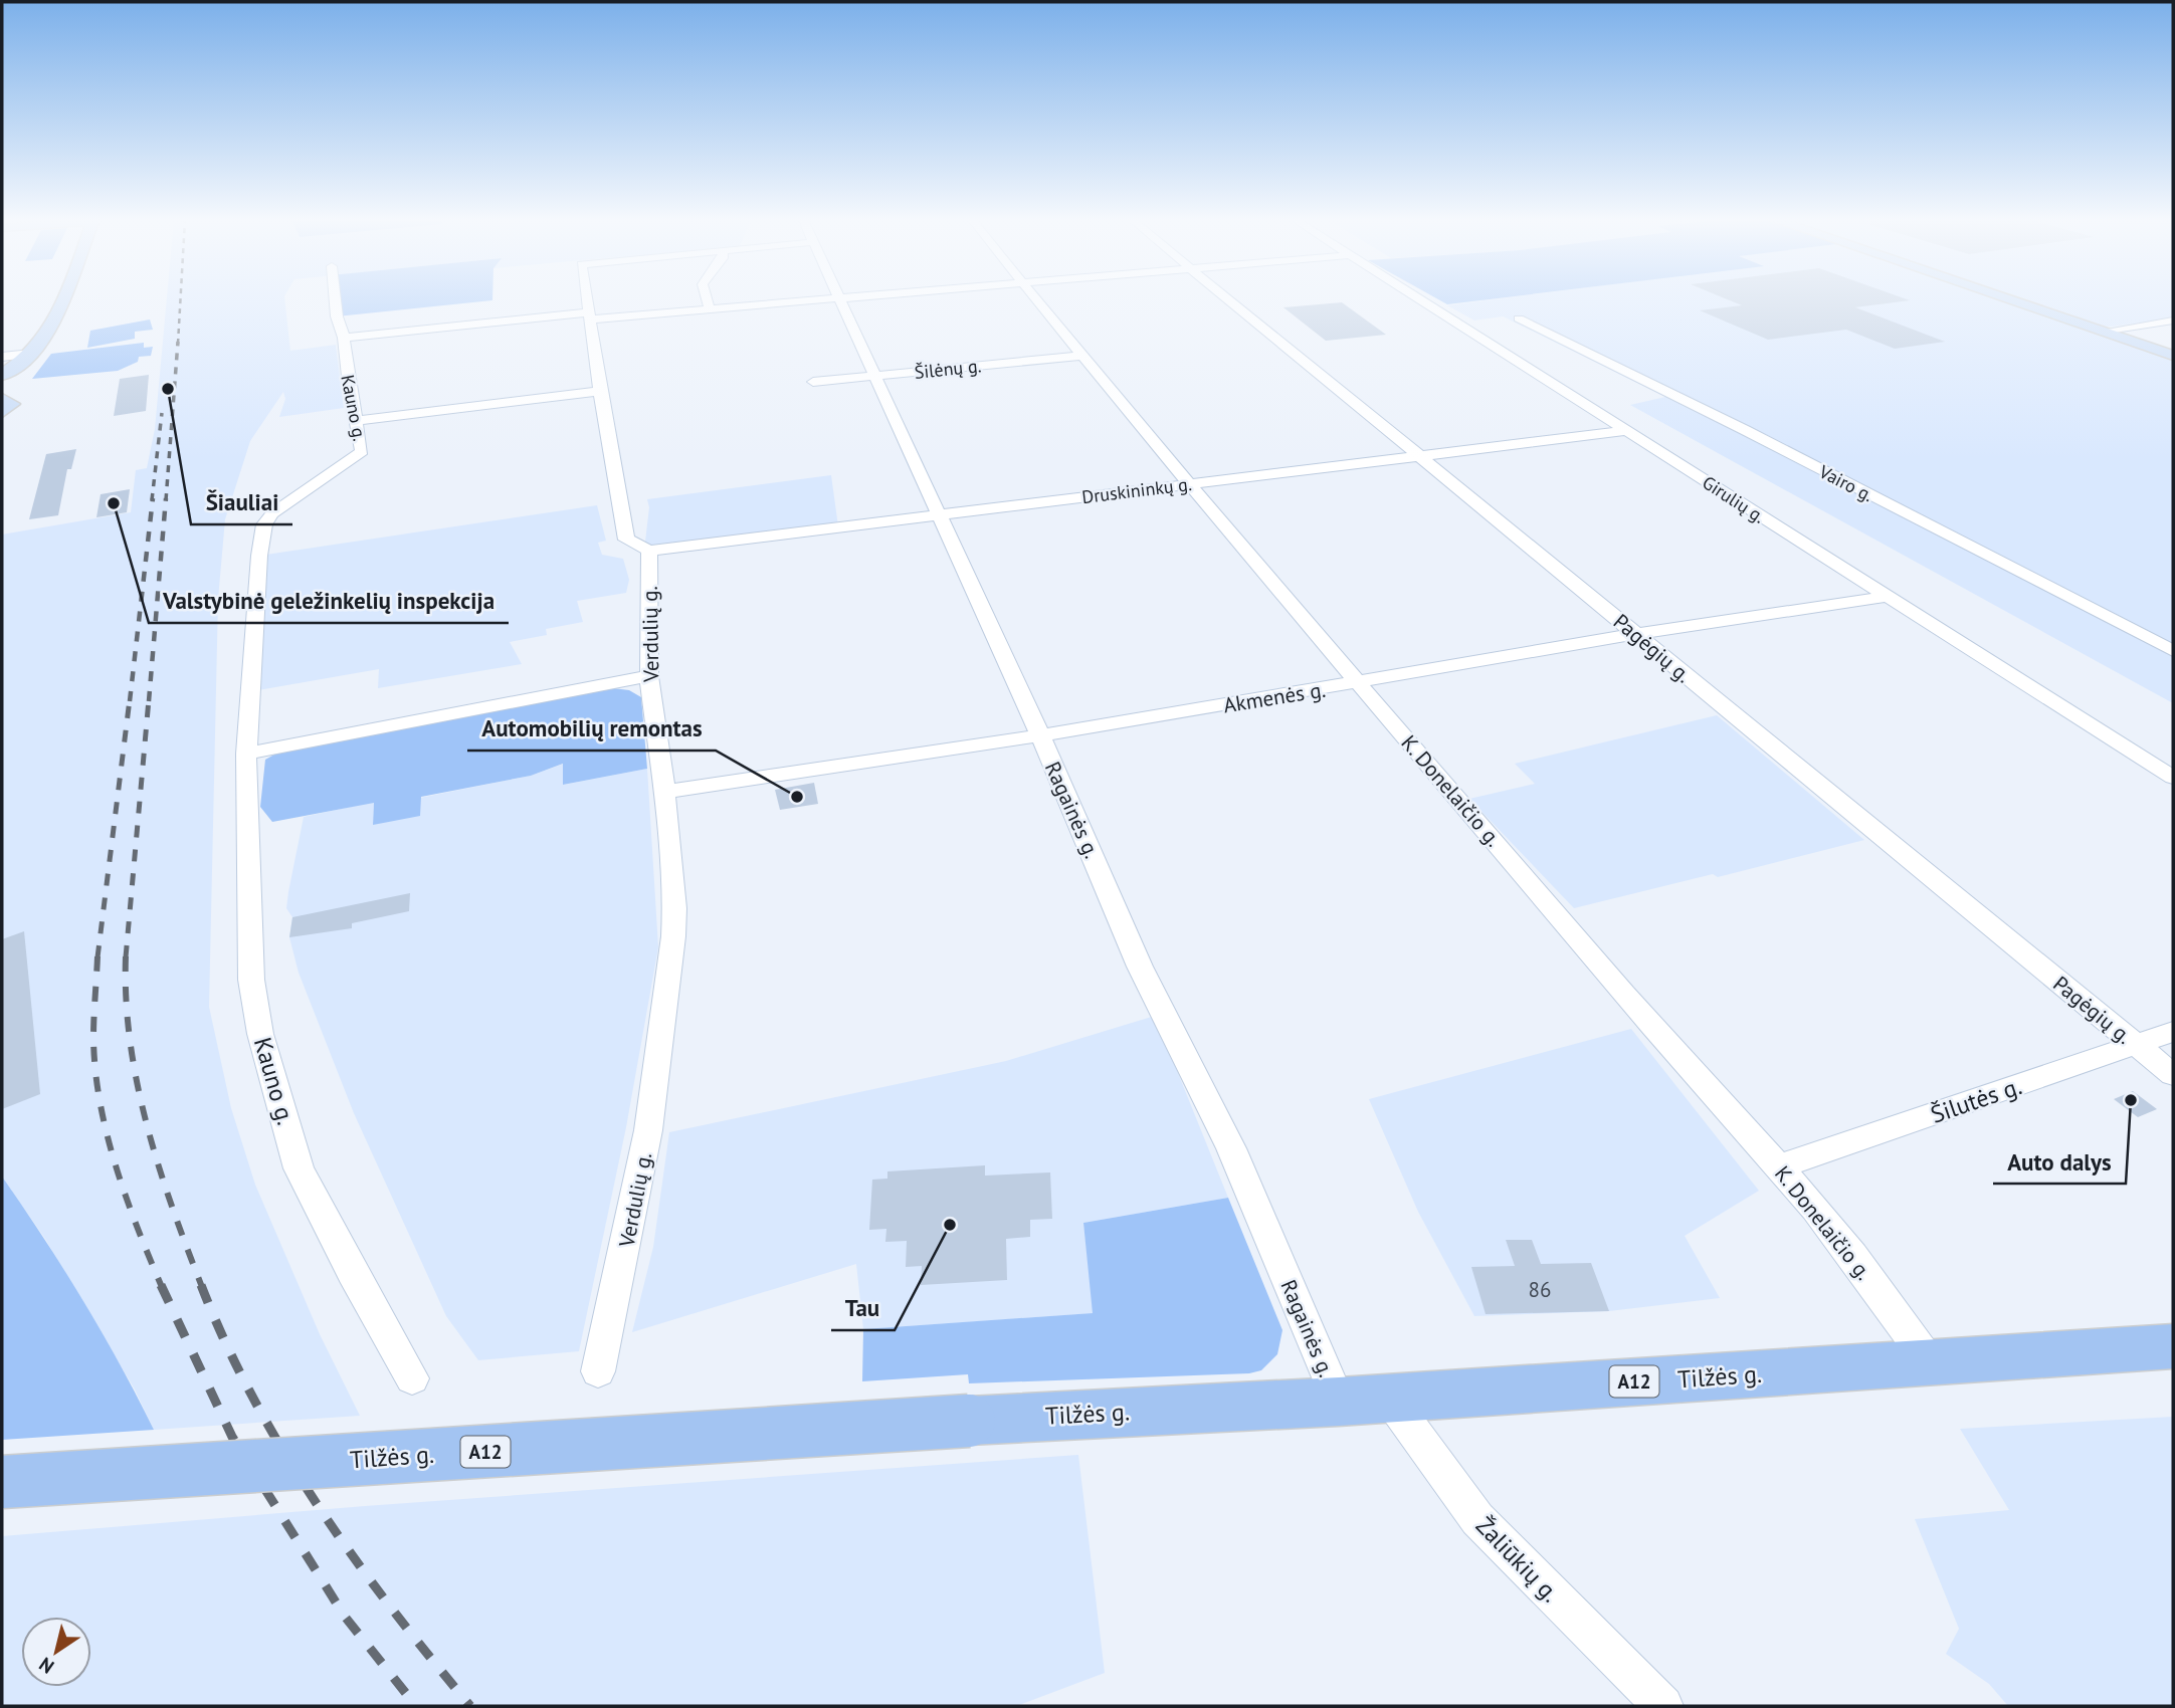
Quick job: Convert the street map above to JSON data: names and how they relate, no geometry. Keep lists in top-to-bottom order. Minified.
{"streets":{"highway":["Tilžės g.","A12"],"street":["Šilėnų g.","Kauno g.","Vairo g.","Druskininkų g.","Girulių g.","Verdulių g.","Pagėgių g.","Akmenės g.","K. Donelaičio g.","Ragainės g.","Šilutės g.","Žaliūkių g."]},"crossings":[["Šilėnų g.","K. Donelaičio g."],["Šilėnų g.","Ragainės g."],["Druskininkų g.","Girulių g."],["Druskininkų g.","Verdulių g."],["Druskininkų g.","Pagėgių g."],["Druskininkų g.","K. Donelaičio g."],["Druskininkų g.","Ragainės g."],["Girulių g.","Akmenės g."],["Verdulių g.","Akmenės g."],["Pagėgių g.","Akmenės g."],["Pagėgių g.","Šilutės g."],["Akmenės g.","K. Donelaičio g."],["Akmenės g.","Ragainės g."],["K. Donelaičio g.","Šilutės g."],["K. Donelaičio g.","Tilžės g."],["Ragainės g.","Tilžės g."],["Tilžės g.","Žaliūkių g."]],"places":["Šiauliai","Valstybinė geležinkelių inspekcija","Automobilių remontas","Auto dalys","Tau"],"house_numbers":["86"],"north":"bottom left"}
